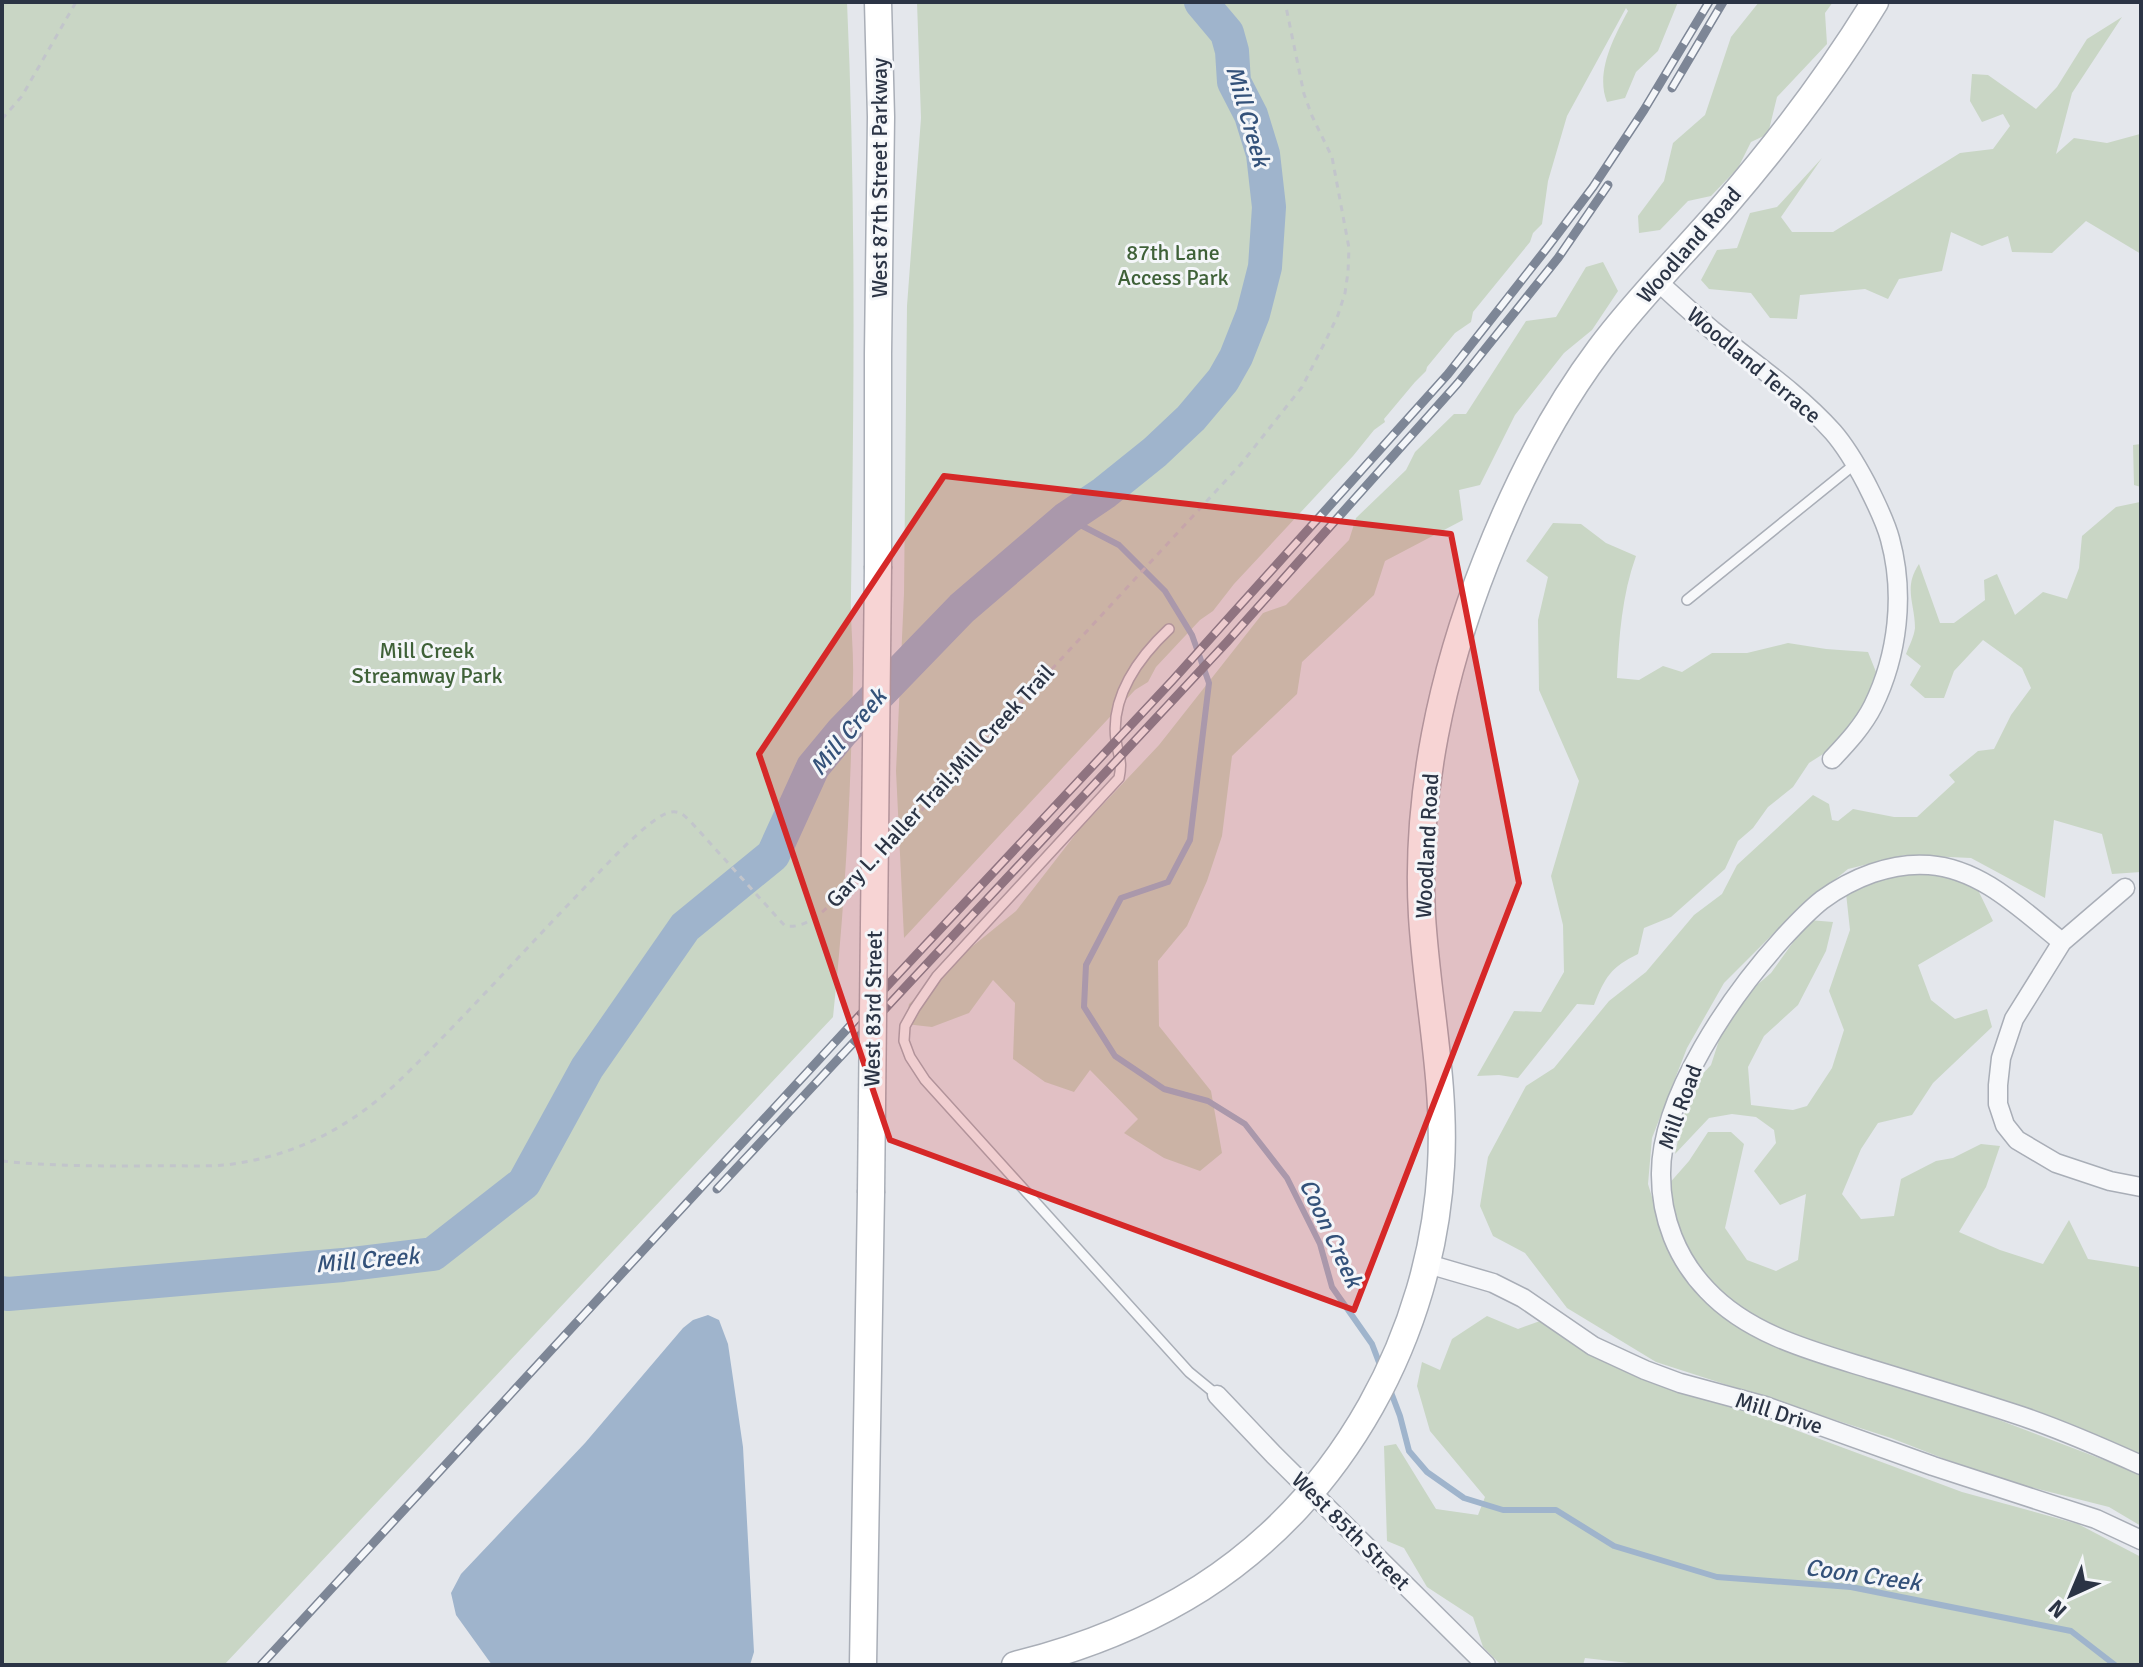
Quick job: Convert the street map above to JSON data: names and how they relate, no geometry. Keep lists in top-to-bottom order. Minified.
{"streets":{"main road":["West 87th Street Parkway","Woodland Road","West 83rd Street"],"street":["Woodland Terrace","Mill Road","Mill Drive","West 85th Street"],"path":["Gary L. Haller Trail;Mill Creek Trail"]},"crossings":[["West 87th Street Parkway","West 83rd Street"],["Woodland Road","Woodland Terrace"],["Woodland Road","Mill Drive"],["Woodland Road","West 85th Street"]],"water":["Mill Creek","Coon Creek"],"parks":["87th Lane Access Park","Mill Creek Streamway Park"],"north":"bottom left"}
